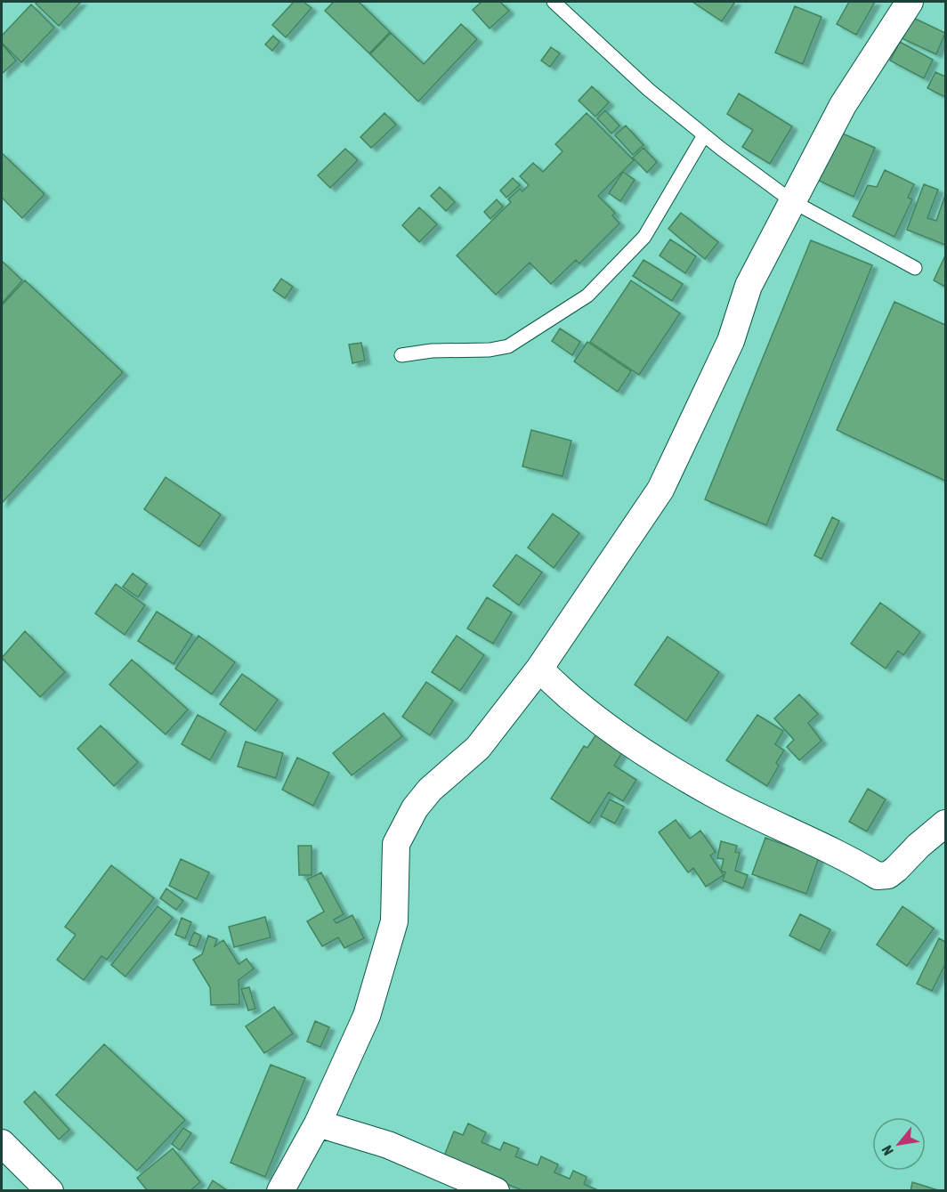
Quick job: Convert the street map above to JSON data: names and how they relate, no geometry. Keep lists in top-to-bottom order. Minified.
{"north":"bottom left"}
